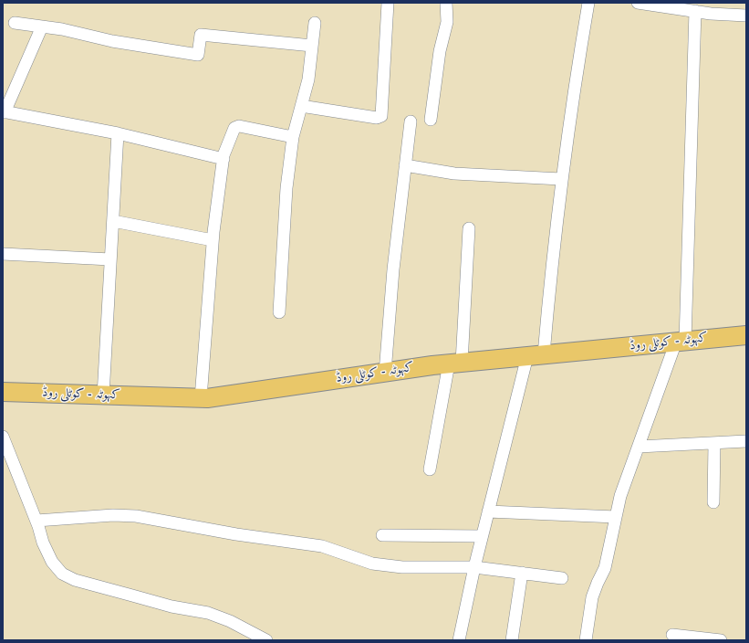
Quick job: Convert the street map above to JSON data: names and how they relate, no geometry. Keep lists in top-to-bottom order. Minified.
{"streets":{"main road":["کہوٹہ - کوٹلی روڈ"]}}
